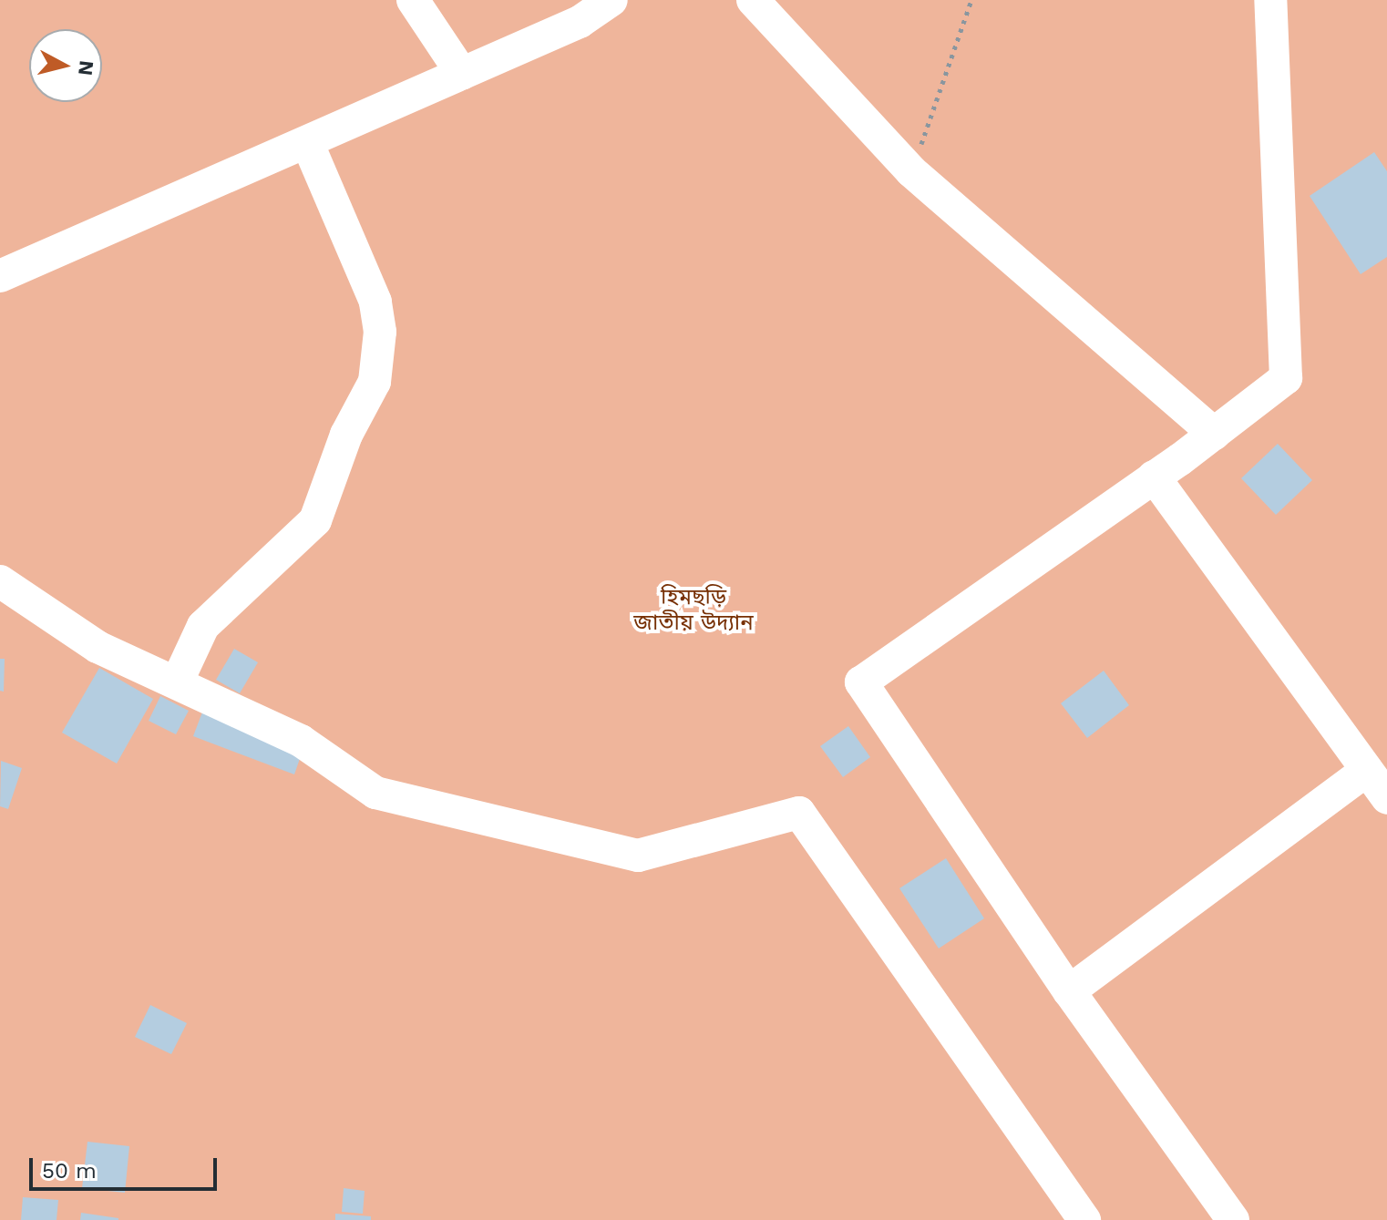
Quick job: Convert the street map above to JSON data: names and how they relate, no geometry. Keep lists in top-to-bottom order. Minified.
{"parks":["হিমছড়ি জাতীয় উদ্যান"],"scale_bar":"50 m","north":"right"}
